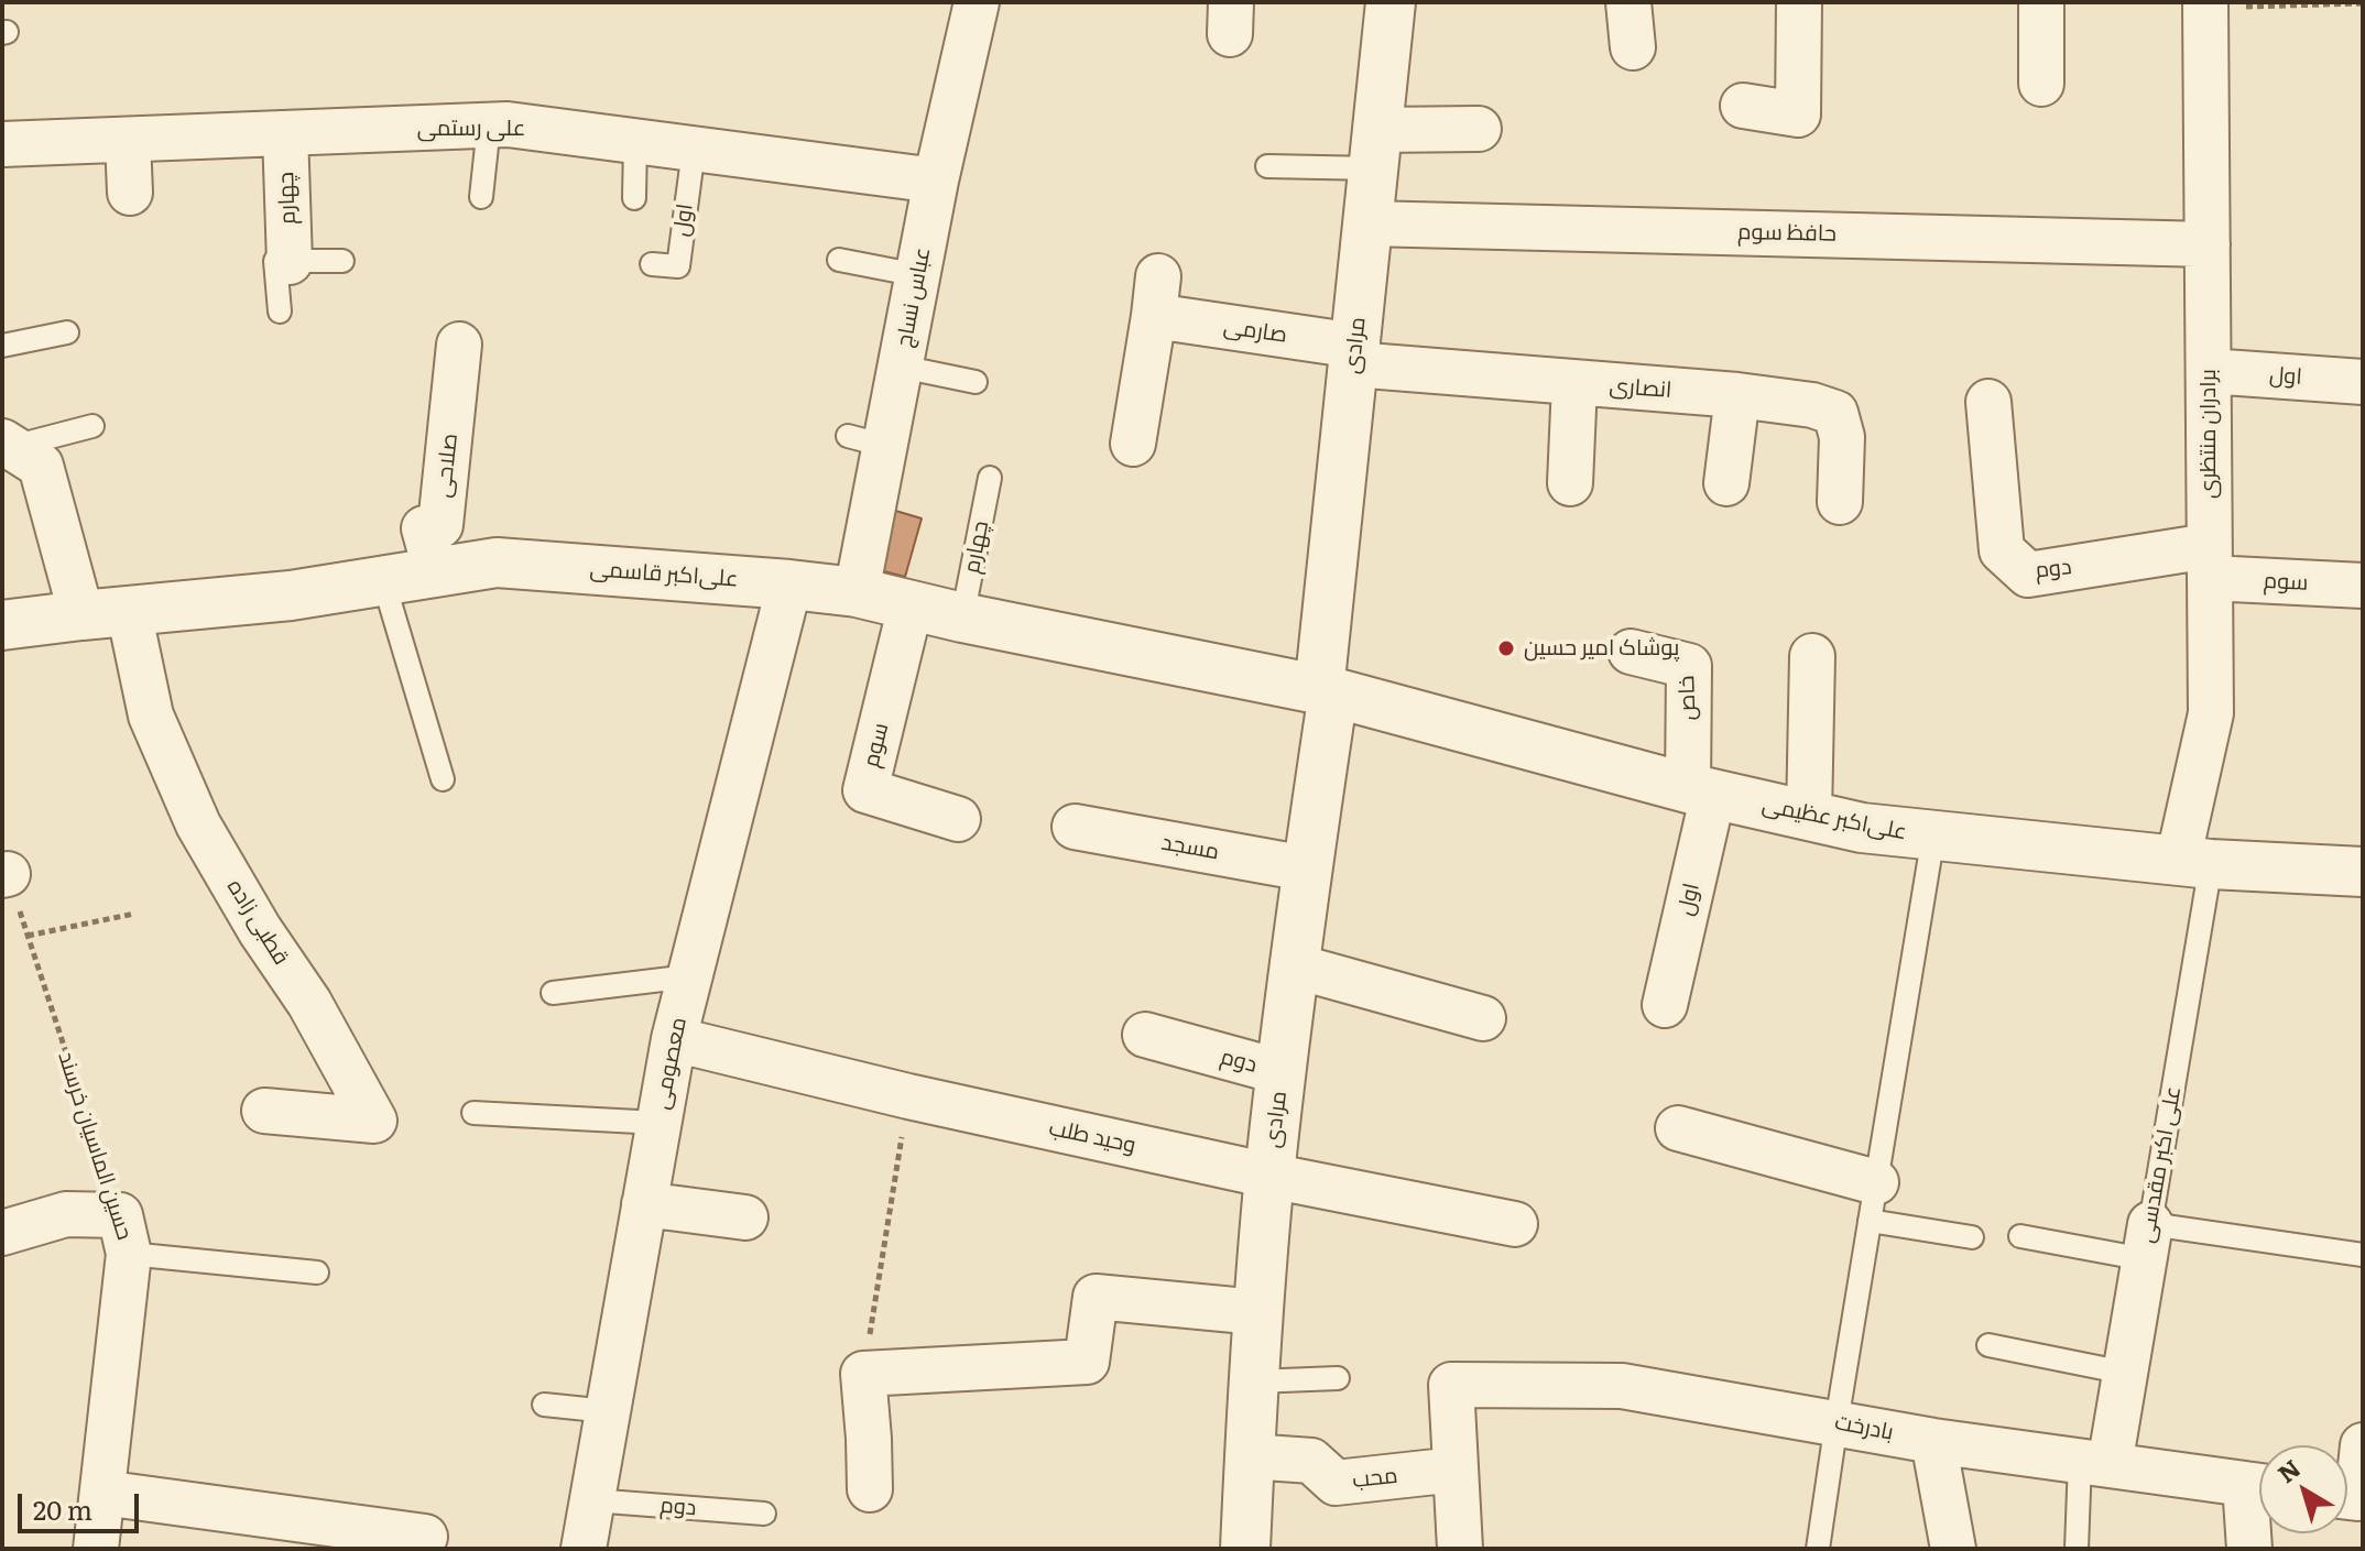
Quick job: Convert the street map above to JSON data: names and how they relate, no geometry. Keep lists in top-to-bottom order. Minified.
{"streets":{"street":["علی رستمی","چهارم","اول","حافظ سوم","عباس نساج","صارمی","مرادی","انصاری","برادران منتظری","صلاحی","دوم","علی‌اکبر قاسمی","سوم","خاص","علی‌اکبر عظیمی","مسجد","قطبی زاده","معصومی","وحید طلب","حسین الماسیان خرسند","علی اکبر مقدسی","بادرخت","محب"]},"crossings":[["علی رستمی","چهارم"],["علی رستمی","اول"],["علی رستمی","عباس نساج"],["چهارم","علی‌اکبر قاسمی"],["اول","برادران منتظری"],["اول","خاص"],["اول","علی‌اکبر عظیمی"],["حافظ سوم","مرادی"],["حافظ سوم","برادران منتظری"],["عباس نساج","علی‌اکبر قاسمی"],["صارمی","مرادی"],["صارمی","انصاری"],["مرادی","انصاری"],["مرادی","دوم"],["مرادی","علی‌اکبر قاسمی"],["مرادی","علی‌اکبر عظیمی"],["مرادی","مسجد"],["مرادی","وحید طلب"],["مرادی","محب"],["برادران منتظری","دوم"],["برادران منتظری","سوم"],["برادران منتظری","علی‌اکبر عظیمی"],["برادران منتظری","علی اکبر مقدسی"],["صلاحی","علی‌اکبر قاسمی"],["دوم","سوم"],["دوم","معصومی"],["علی‌اکبر قاسمی","سوم"],["علی‌اکبر قاسمی","علی‌اکبر عظیمی"],["علی‌اکبر قاسمی","قطبی زاده"],["علی‌اکبر قاسمی","معصومی"],["خاص","علی‌اکبر عظیمی"],["علی‌اکبر عظیمی","علی اکبر مقدسی"],["معصومی","وحید طلب"],["علی اکبر مقدسی","بادرخت"],["بادرخت","محب"]],"places":["پوشاک امیر حسین"],"scale_bar":"20 m","north":"top left"}
